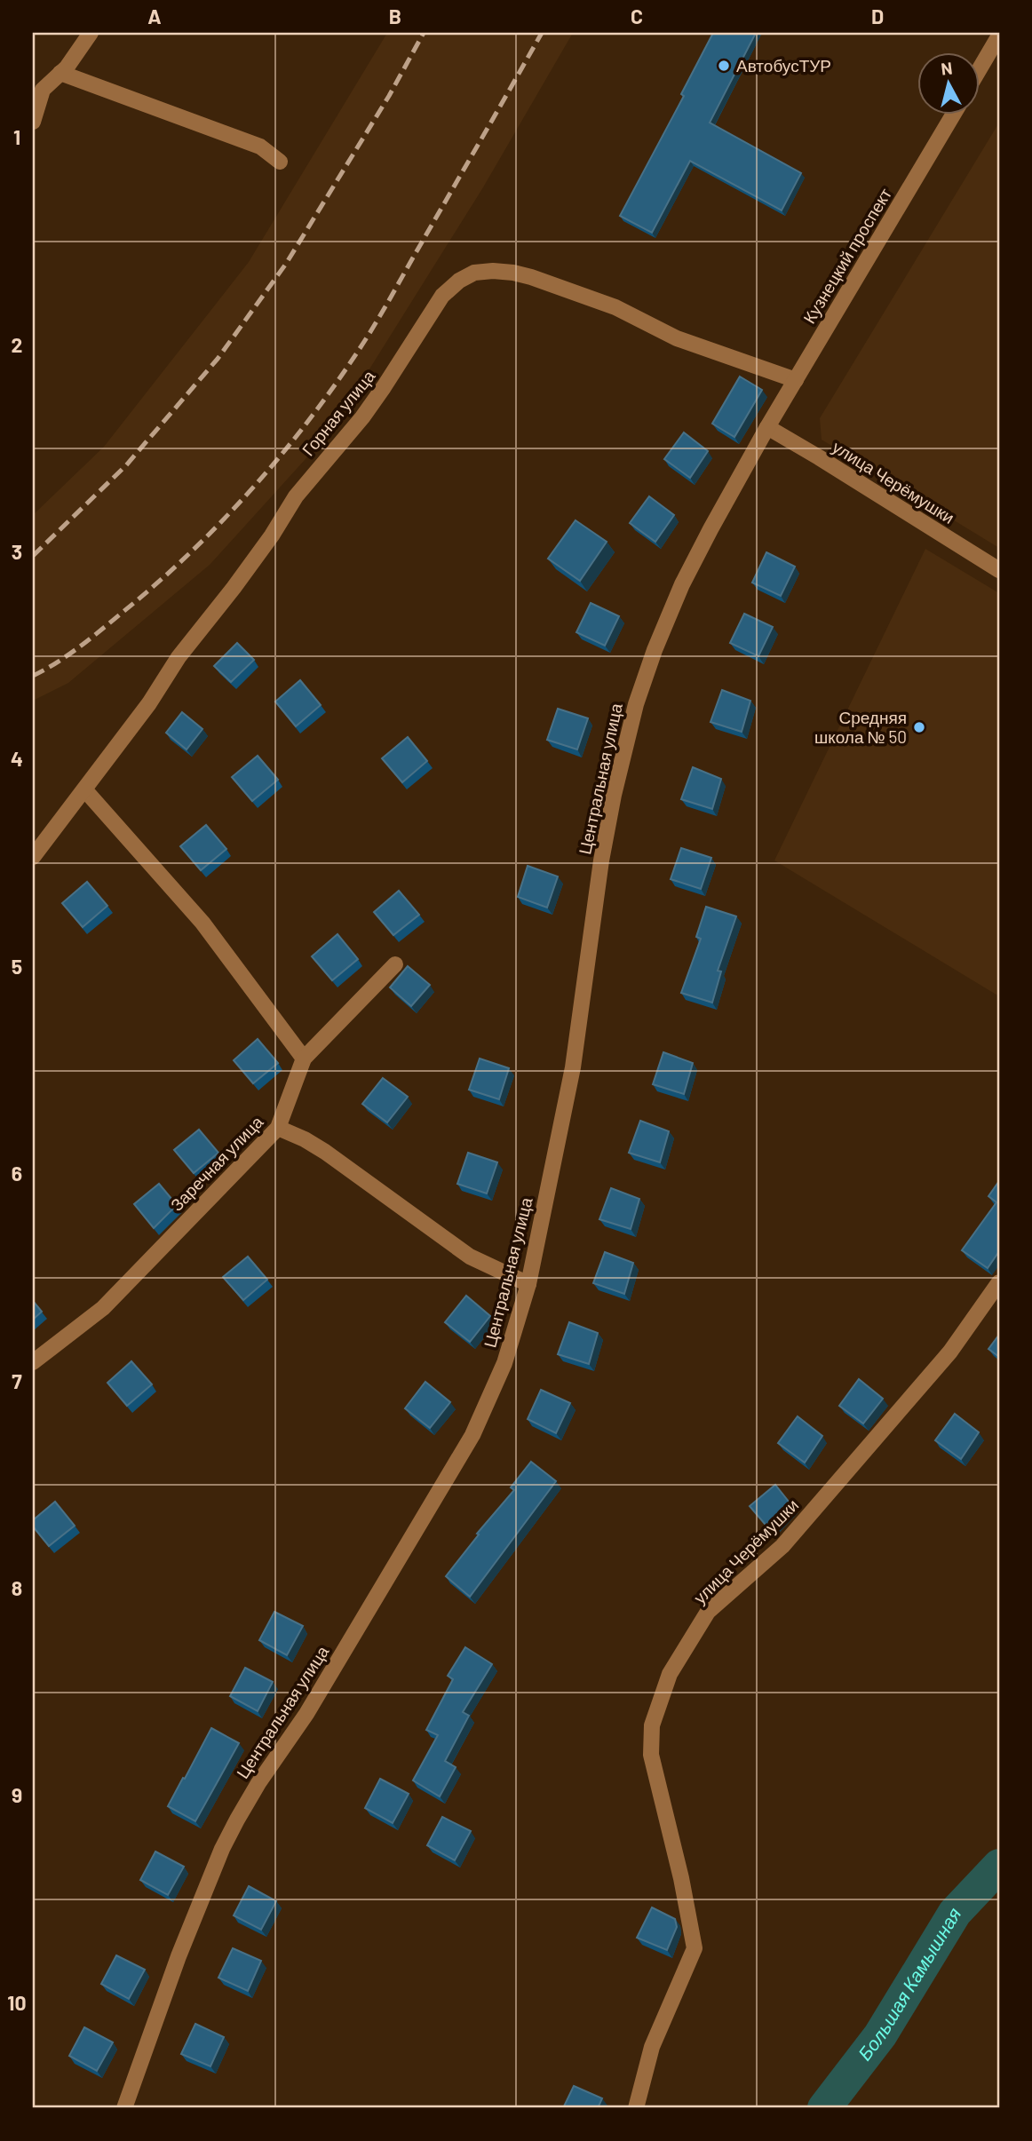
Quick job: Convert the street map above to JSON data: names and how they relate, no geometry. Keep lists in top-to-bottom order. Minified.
{"streets":{"street":["Кузнецкий проспект","Горная улица","улица Черёмушки","Центральная улица","Заречная улица"]},"crossings":[["Кузнецкий проспект","Горная улица"],["Кузнецкий проспект","улица Черёмушки"],["Кузнецкий проспект","Центральная улица"],["улица Черёмушки","Центральная улица"]],"water":["Большая Камышная"],"places":["АвтобусТУР","Средняя школа № 50"],"north":"top","grid":{"columns":["A","B","C","D"],"rows":["1","2","3","4","5","6","7","8","9","10"]}}
